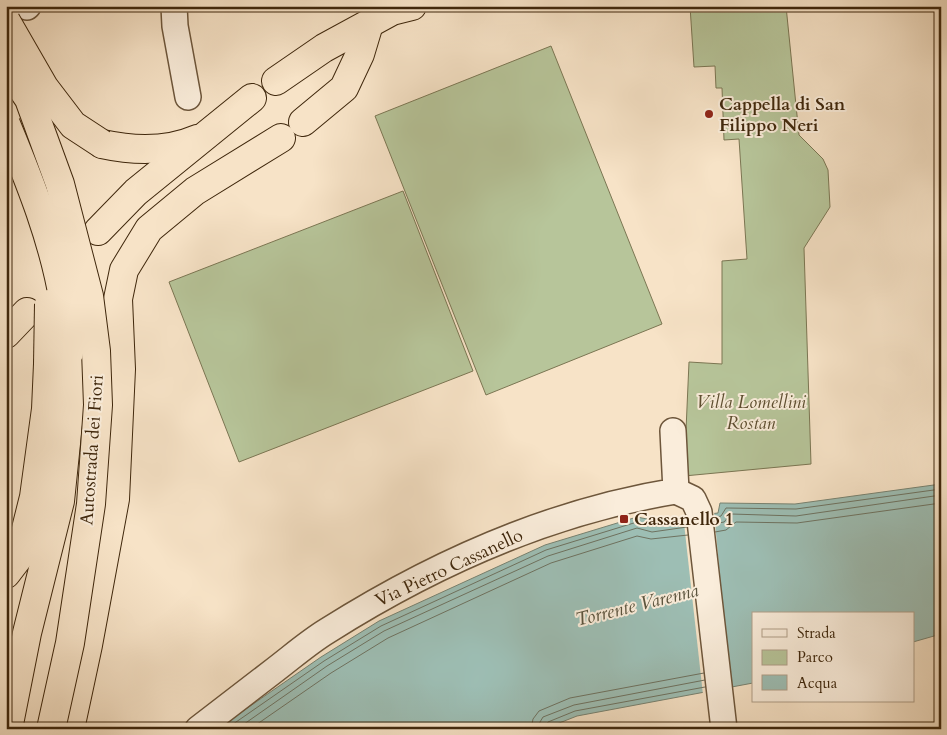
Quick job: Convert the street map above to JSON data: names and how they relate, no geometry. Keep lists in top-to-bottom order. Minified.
{"streets":{"highway":["Autostrada dei Fiori"],"street":["Via Pietro Cassanello"]},"water":["Torrente Varenna"],"parks":["Villa Lomellini Rostan"],"places":{"other":["Cappella di San Filippo Neri"],"transit":["Cassanello 1"]},"legend":["Strada","Parco","Acqua"]}
